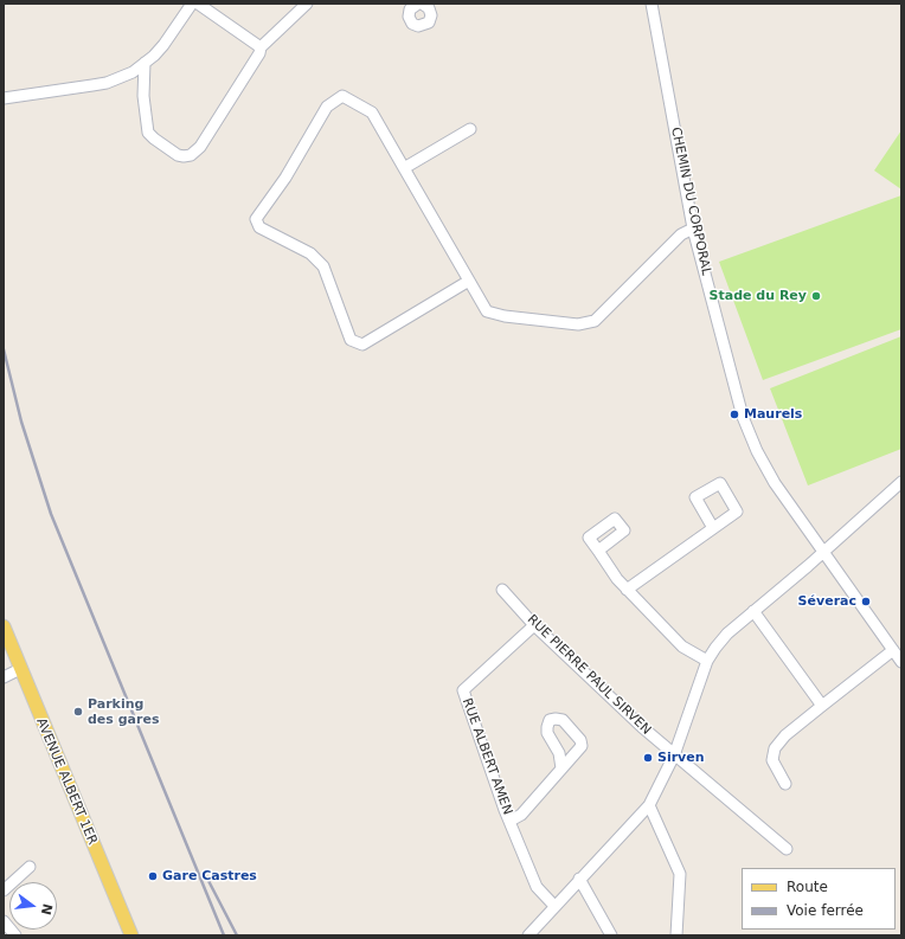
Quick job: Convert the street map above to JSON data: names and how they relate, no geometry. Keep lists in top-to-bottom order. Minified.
{"streets":{"main road":["AVENUE ALBERT 1ER"],"street":["CHEMIN DU CORPORAL","RUE PIERRE PAUL SIRVEN","RUE ALBERT AMEN"]},"crossings":[["RUE PIERRE PAUL SIRVEN","RUE ALBERT AMEN"]],"places":["Stade du Rey","Maurels","Séverac","Parking des gares","Sirven","Gare Castres"],"legend":["Route","Voie ferrée"],"north":"right"}
